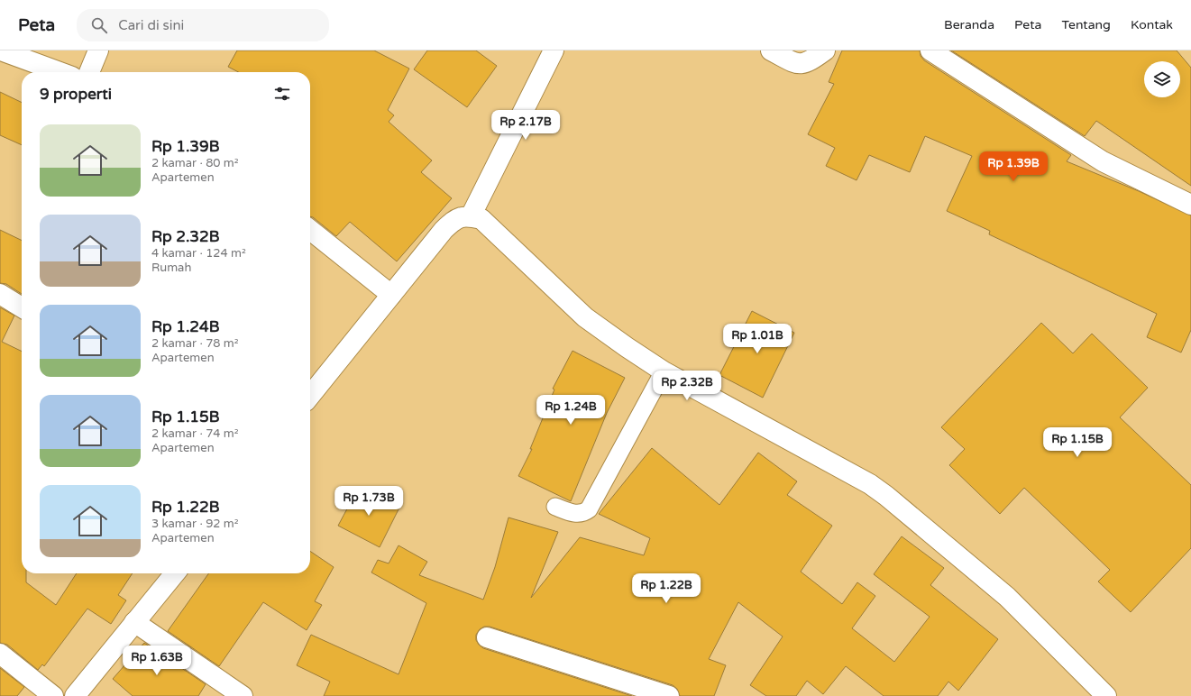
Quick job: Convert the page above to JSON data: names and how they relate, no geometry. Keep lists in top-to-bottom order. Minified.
{"page":{"header":"Peta","search":"Cari di sini","nav":["Beranda","Peta","Tentang","Kontak"],"heading":"9 properti","price":["Rp 2.17B","Rp 1.39B","Rp 1.01B","Rp 2.32B","Rp 1.24B","Rp 1.15B","Rp 1.73B","Rp 1.22B","Rp 1.63B"],"list":[{"name":"Rp 1.39B","note":"2 kamar · 80 m² · Apartemen"},{"name":"Rp 2.32B","note":"4 kamar · 124 m² · Rumah"},{"name":"Rp 1.24B","note":"2 kamar · 78 m² · Apartemen"},{"name":"Rp 1.15B","note":"2 kamar · 74 m² · Apartemen"},{"name":"Rp 1.22B","note":"3 kamar · 92 m² · Apartemen"}]}}
